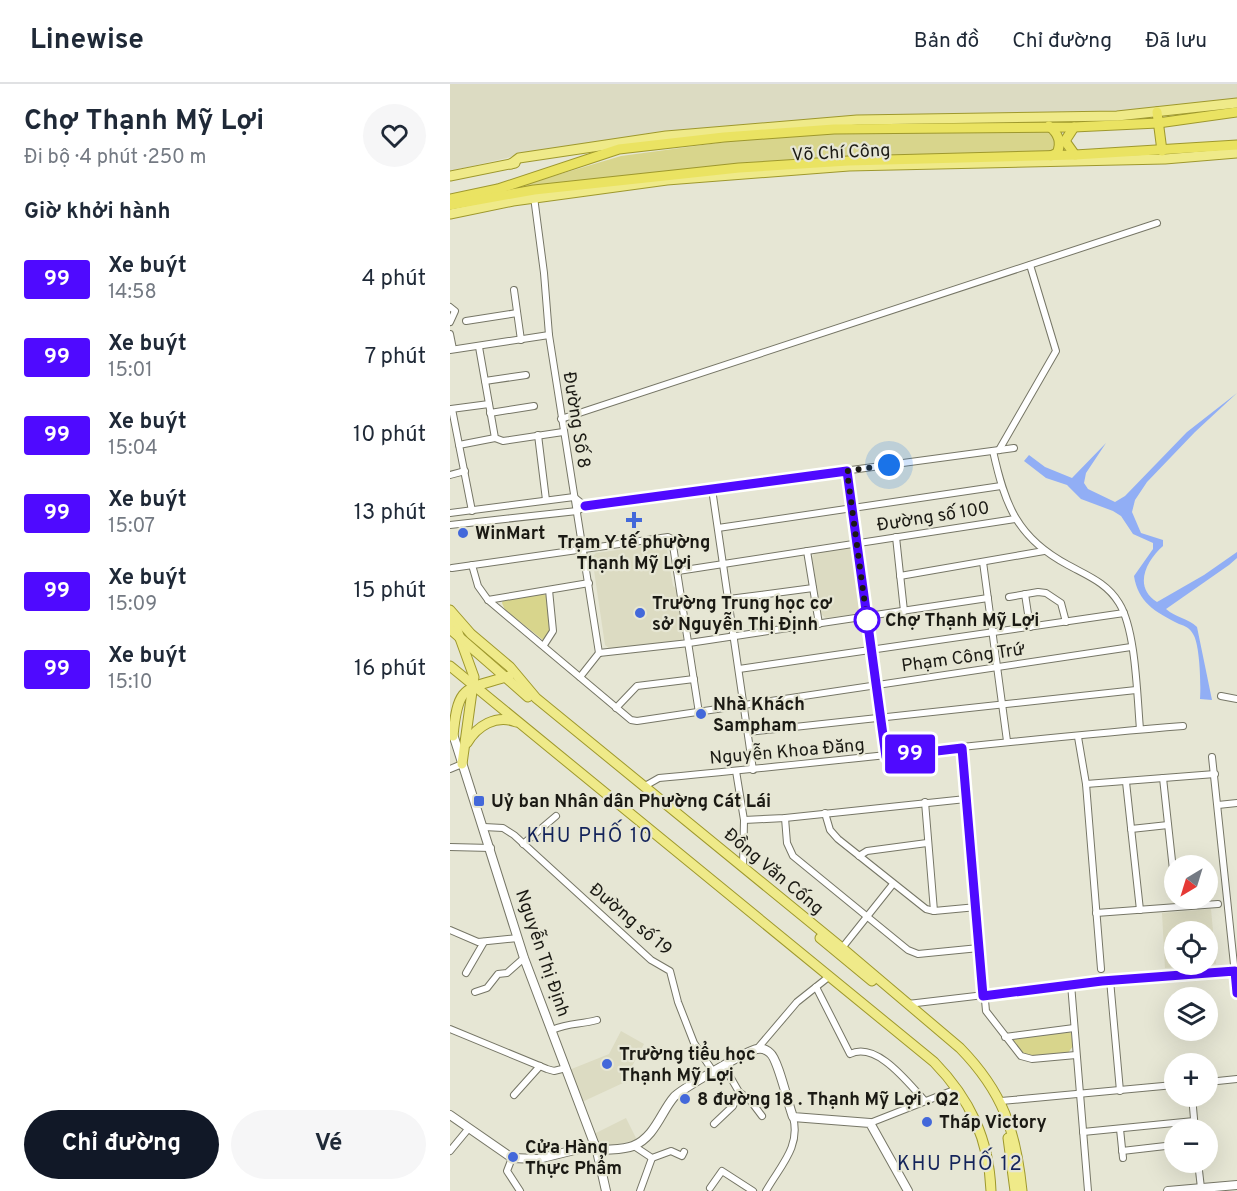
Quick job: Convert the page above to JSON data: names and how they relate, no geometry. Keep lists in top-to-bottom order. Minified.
{"streets":{"highway":["Võ Chí Công"],"main road":["Đồng Văn Cống","Nguyễn Thị Định"],"street":["Đường Số 8","Đường số 100","Phạm Công Trứ","Nguyễn Khoa Đăng","Đường số 19"]},"crossings":[["Võ Chí Công","Đường Số 8"],["Nguyễn Khoa Đăng","Đồng Văn Cống"],["Đường số 19","Nguyễn Thị Định"]],"districts":["KHU PHỐ 10","KHU PHỐ 12"],"places":{"health":["Trạm Y tế phường Thạnh Mỹ Lợi"],"other":["WinMart","Trường Trung học cơ sở Nguyễn Thị Định","Chợ Thạnh Mỹ Lợi","Nhà Khách Sampham","Trường tiểu học Thạnh Mỹ Lợi","8 đường 18 . Thạnh Mỹ Lợi . Q2","Tháp Victory","Cửa Hàng Thực Phẩm"],"transit":["Uỷ ban Nhân dân Phường Cát Lái"]},"lines":["bus line 99"],"north":"bottom left","page":{"header":"Linewise","nav":["Bản đồ","Chỉ đường","Đã lưu"],"heading":[["Chợ Thạnh Mỹ Lợi","Đi bộ · 4 phút · 250 m"],"Giờ khởi hành"],"on_map":"99","list":[{"mark":"99","name":"Xe buýt","note":"14:58","value":"4 phút"},{"mark":"99","name":"Xe buýt","note":"15:01","value":"7 phút"},{"mark":"99","name":"Xe buýt","note":"15:04","value":"10 phút"},{"mark":"99","name":"Xe buýt","note":"15:07","value":"13 phút"},{"mark":"99","name":"Xe buýt","note":"15:09","value":"15 phút"},{"mark":"99","name":"Xe buýt","note":"15:10","value":"16 phút"}],"map_buttons":["+","−"],"buttons":["Chỉ đường","Vé"]}}
